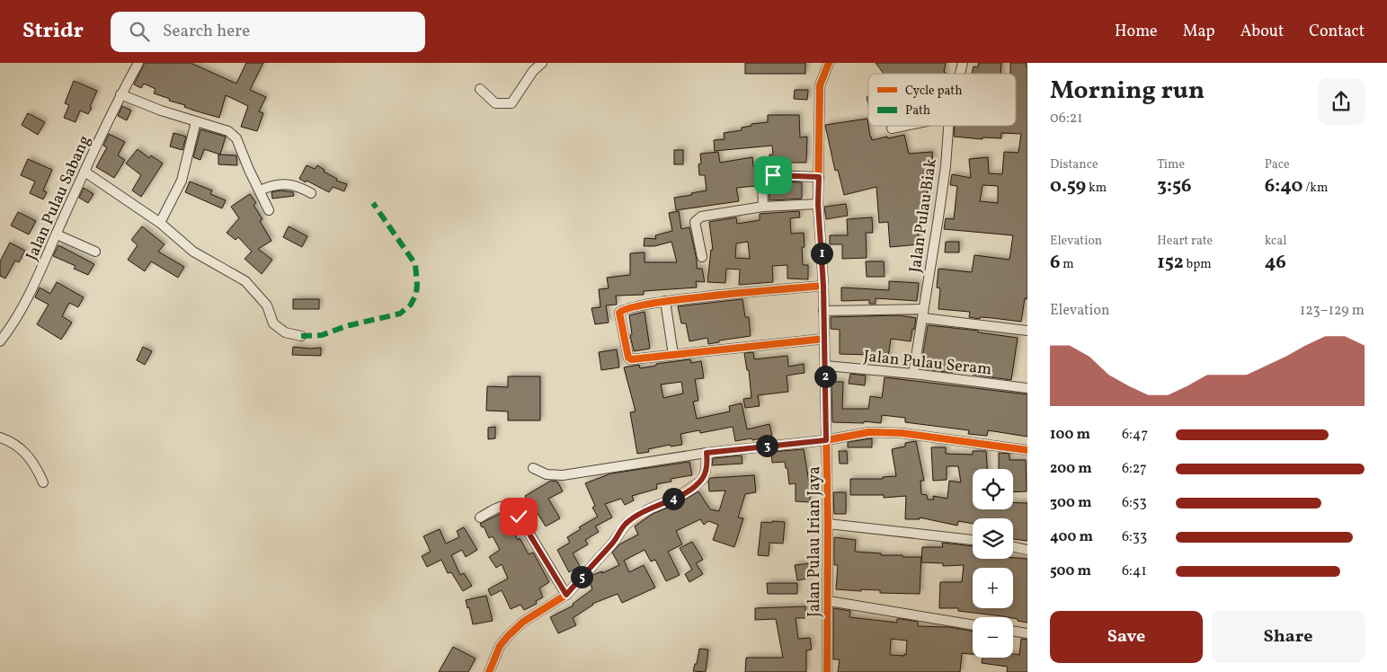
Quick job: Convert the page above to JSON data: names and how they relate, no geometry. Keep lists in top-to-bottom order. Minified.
{"streets":{"street":["Jalan Pulau Sabang","Jalan Pulau Biak","Jalan Pulau Seram","Jalan Pulau Irian Jaya"]},"crossings":[["Jalan Pulau Biak","Jalan Pulau Seram"],["Jalan Pulau Seram","Jalan Pulau Irian Jaya"]],"legend":["Cycle path","Path"],"page":{"header":"Stridr","search":"Search here","nav":["Home","Map","About","Contact"],"heading":["Morning run","06:21"],"stats":[["Distance","0.59 km"],["Time","3:56"],["Pace","6:40 /km"],["Elevation","6 m"],["Heart rate","152 bpm"],["kcal","46"]],"pins":["1","2","3","4","5"],"chart":["Elevation","123–129 m"],"list":[{"name":"100 m","note":"6:47"},{"name":"200 m","note":"6:27"},{"name":"300 m","note":"6:53"},{"name":"400 m","note":"6:33"},{"name":"500 m","note":"6:41"}],"map_buttons":["+","−"],"buttons":["Save","Share"]}}
